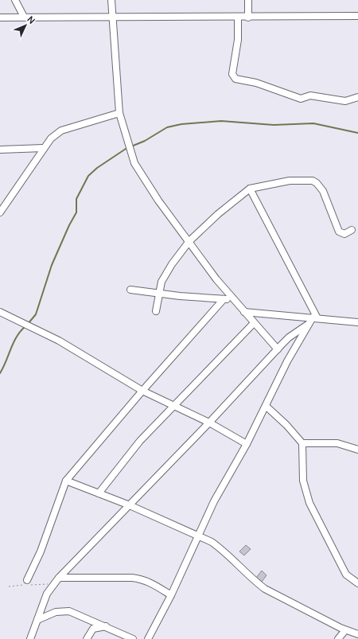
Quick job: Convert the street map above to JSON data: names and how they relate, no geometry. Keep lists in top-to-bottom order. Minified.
{"north":"top right"}
